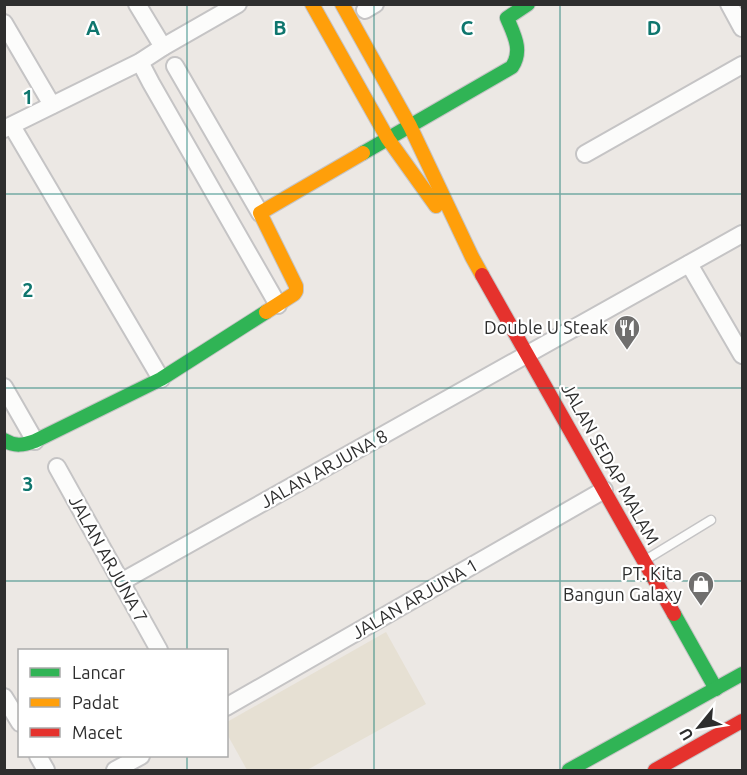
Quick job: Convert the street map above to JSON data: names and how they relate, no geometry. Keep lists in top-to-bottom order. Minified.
{"streets":{"street":["JALAN SEDAP MALAM","JALAN ARJUNA 8","JALAN ARJUNA 7","JALAN ARJUNA 1"]},"crossings":[["JALAN SEDAP MALAM","JALAN ARJUNA 8"],["JALAN SEDAP MALAM","JALAN ARJUNA 1"],["JALAN ARJUNA 8","JALAN ARJUNA 7"]],"places":{"restaurant":["Double U Steak"],"shop":["PT. Kita Bangun Galaxy"]},"legend":["Lancar","Padat","Macet"],"north":"bottom left","grid":{"columns":["A","B","C","D"],"rows":["1","2","3"]}}
